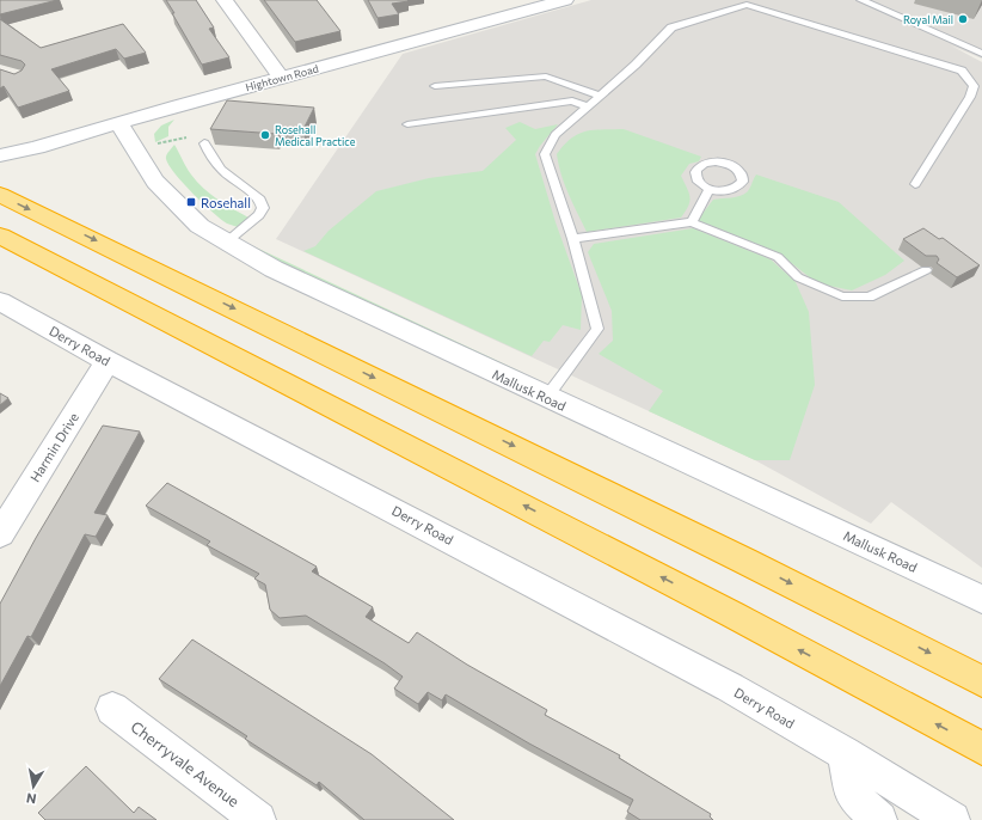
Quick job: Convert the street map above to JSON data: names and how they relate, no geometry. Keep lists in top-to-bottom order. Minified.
{"streets":{"main road":["Hightown Road","Derry Road","Mallusk Road","Harmin Drive","Cherryvale Avenue"]},"crossings":[["Hightown Road","Mallusk Road"],["Derry Road","Harmin Drive"]],"places":{"other":["Royal Mail","Rosehall Medical Practice"],"transit":["Rosehall"]},"north":"bottom"}
